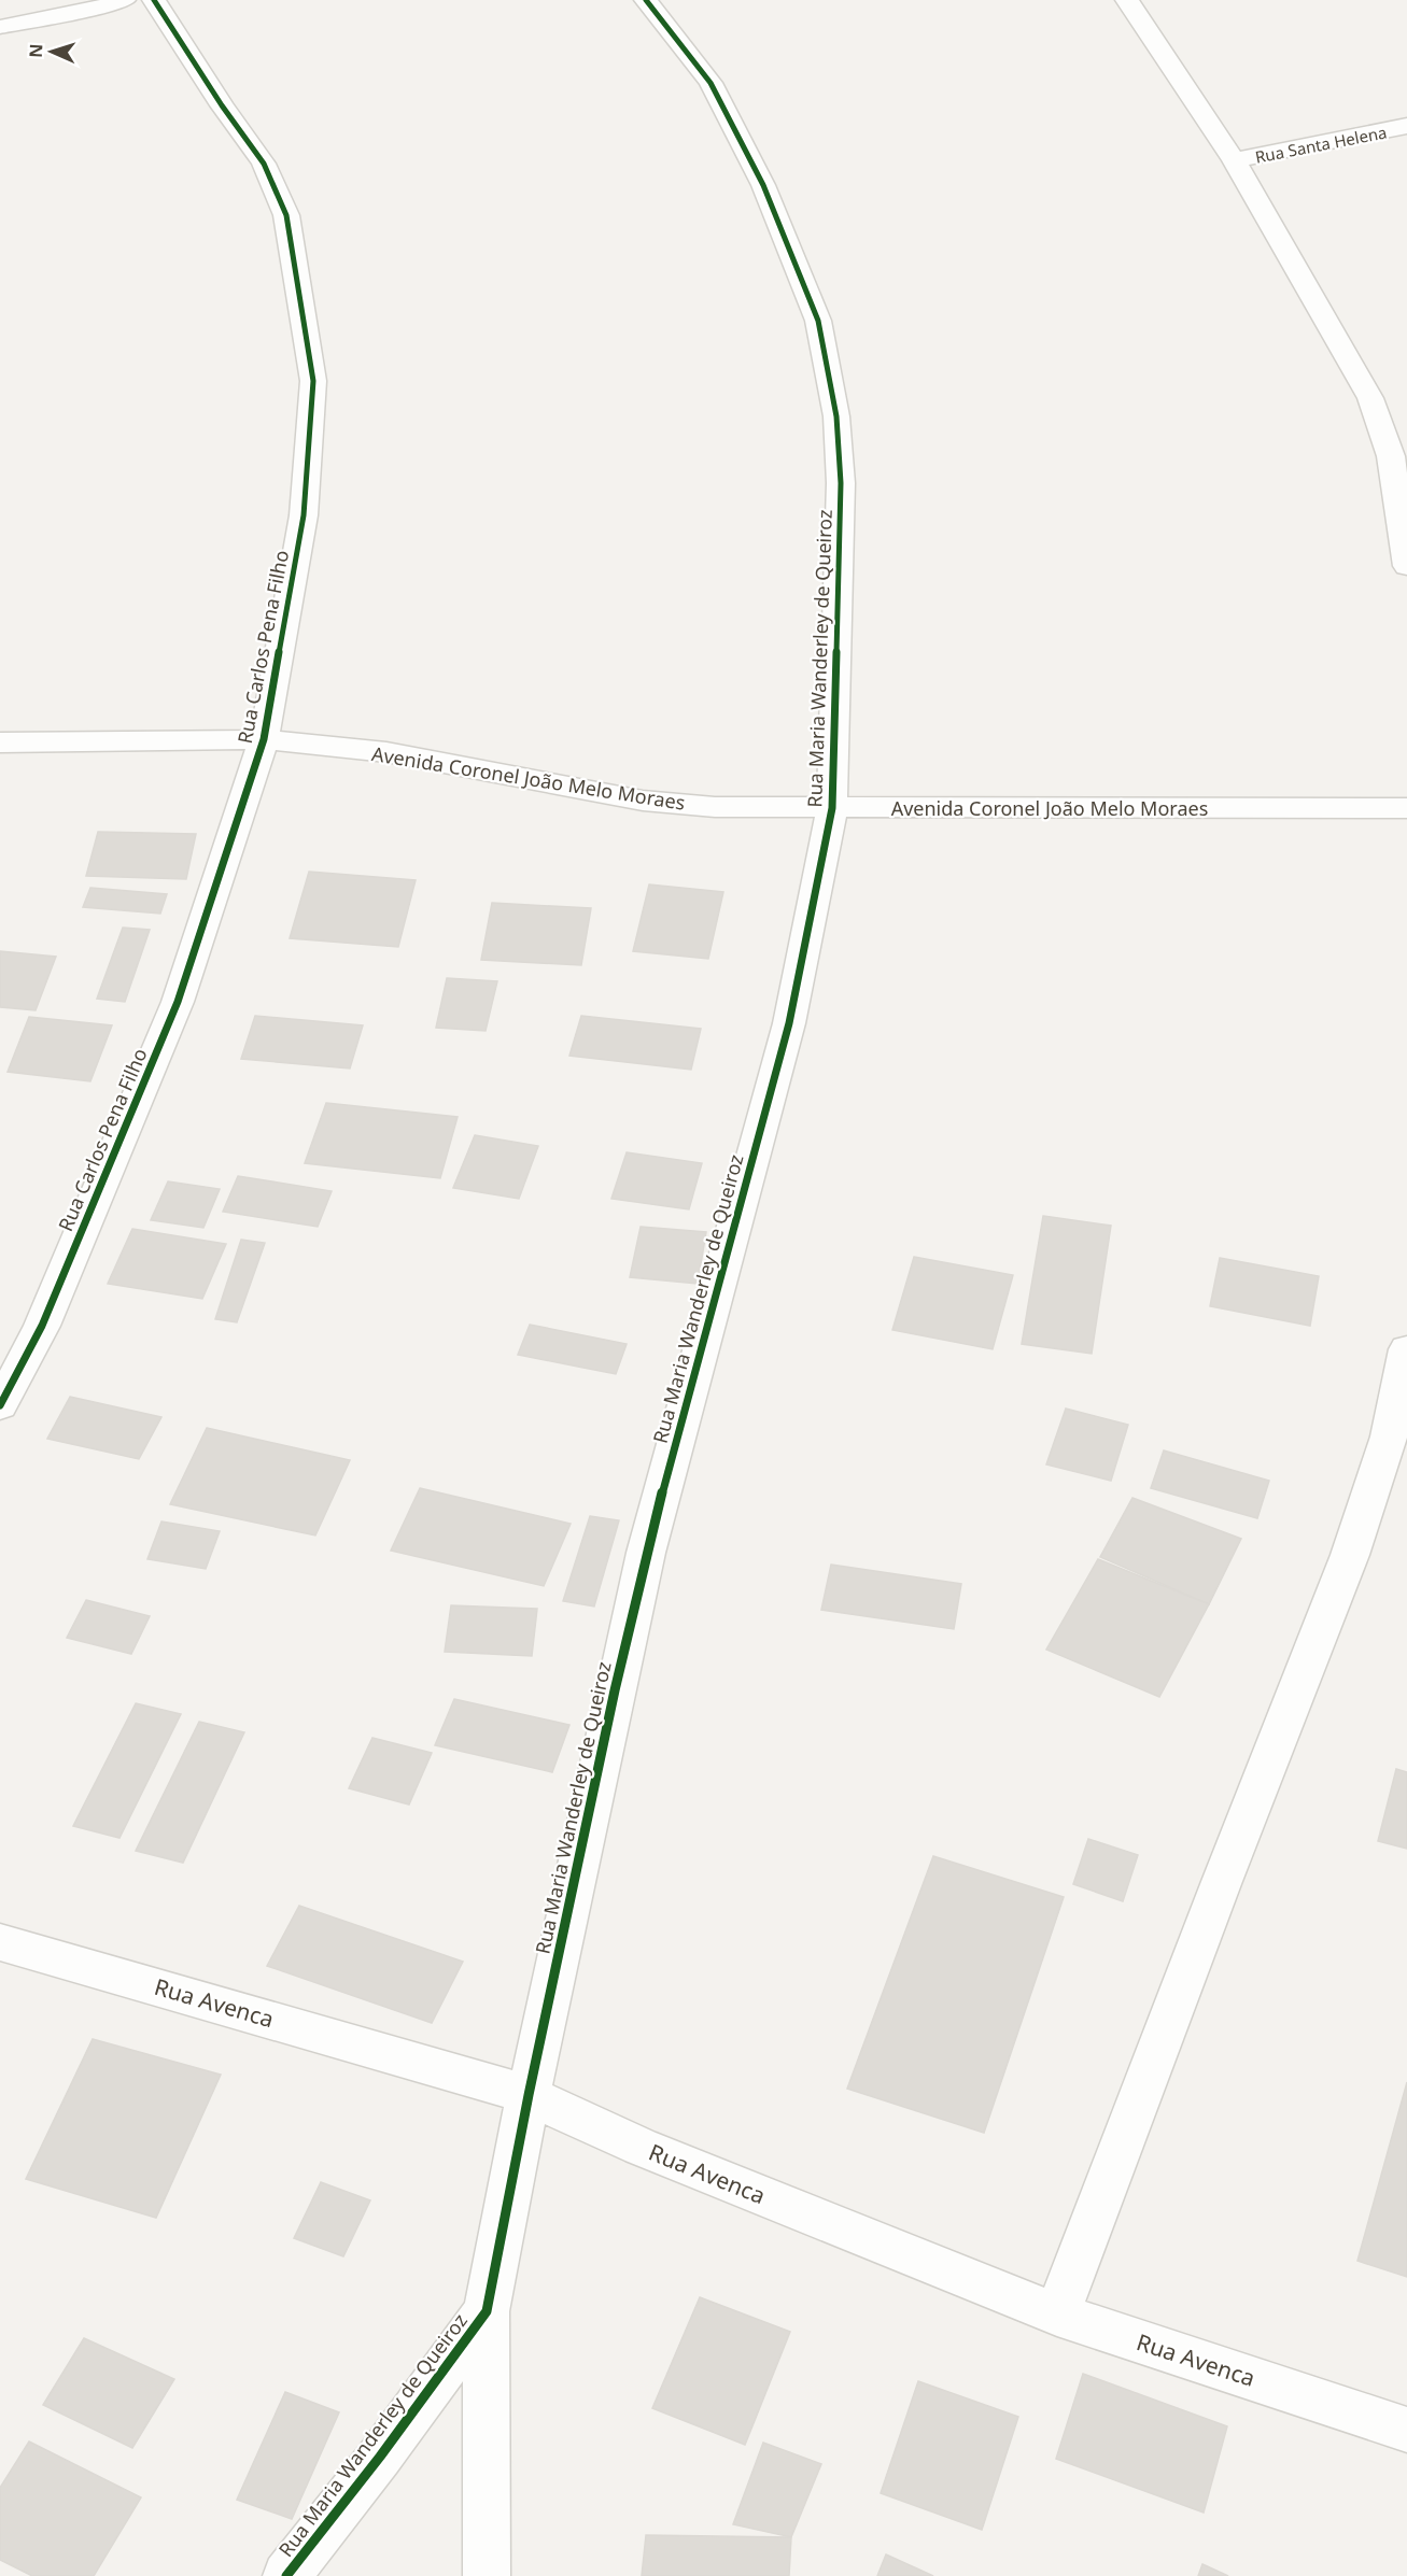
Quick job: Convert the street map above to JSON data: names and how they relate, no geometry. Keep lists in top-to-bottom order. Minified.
{"streets":{"street":["Rua Santa Helena","Rua Carlos Pena Filho","Rua Maria Wanderley de Queiroz","Avenida Coronel João Melo Moraes","Rua Avenca"]},"crossings":[["Rua Carlos Pena Filho","Avenida Coronel João Melo Moraes"],["Rua Maria Wanderley de Queiroz","Avenida Coronel João Melo Moraes"],["Rua Maria Wanderley de Queiroz","Rua Avenca"]],"north":"left"}
